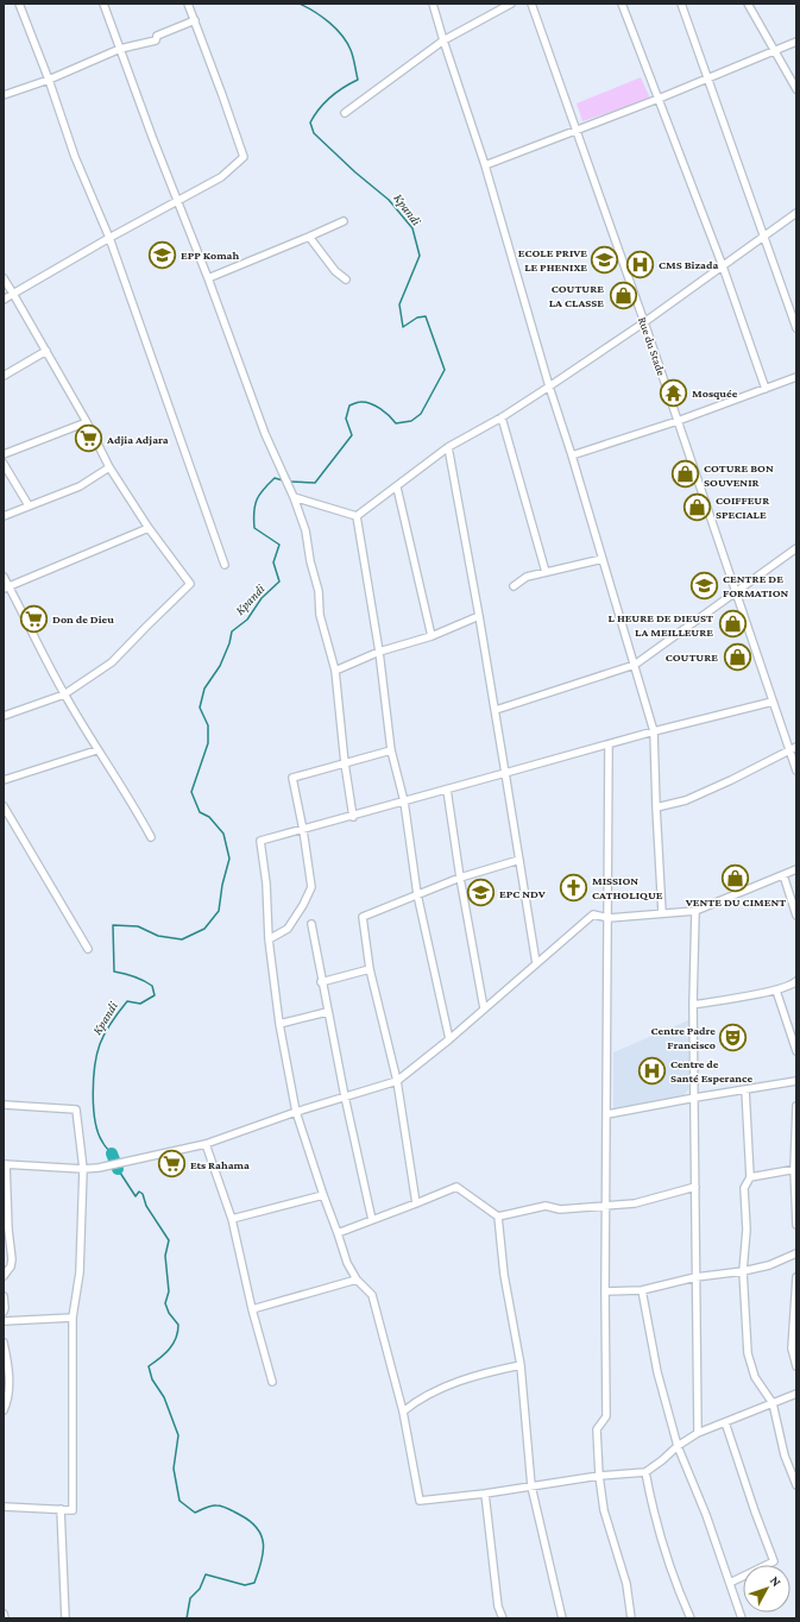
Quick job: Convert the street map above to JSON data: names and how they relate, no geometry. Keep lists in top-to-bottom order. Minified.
{"streets":{"street":["Rue du Stade"]},"water":["Kpandi"],"places":{"school or university":["EPP Komah","ECOLE PRIVE LE PHENIXE","CENTRE DE FORMATION","EPC NDV"],"hospital":["CMS Bizada","Centre de Santé Esperance"],"shop":["COUTURE LA CLASSE","COTURE BON SOUVENIR","COIFFEUR SPECIALE","L HEURE DE DIEUST LA MEILLEURE","COUTURE","VENTE DU CIMENT"],"temple":["Mosquée"],"supermarket":["Adjia Adjara","Don de Dieu","Ets Rahama"],"church":["MISSION CATHOLIQUE"],"theatre":["Centre Padre Francisco"]},"north":"top right"}
